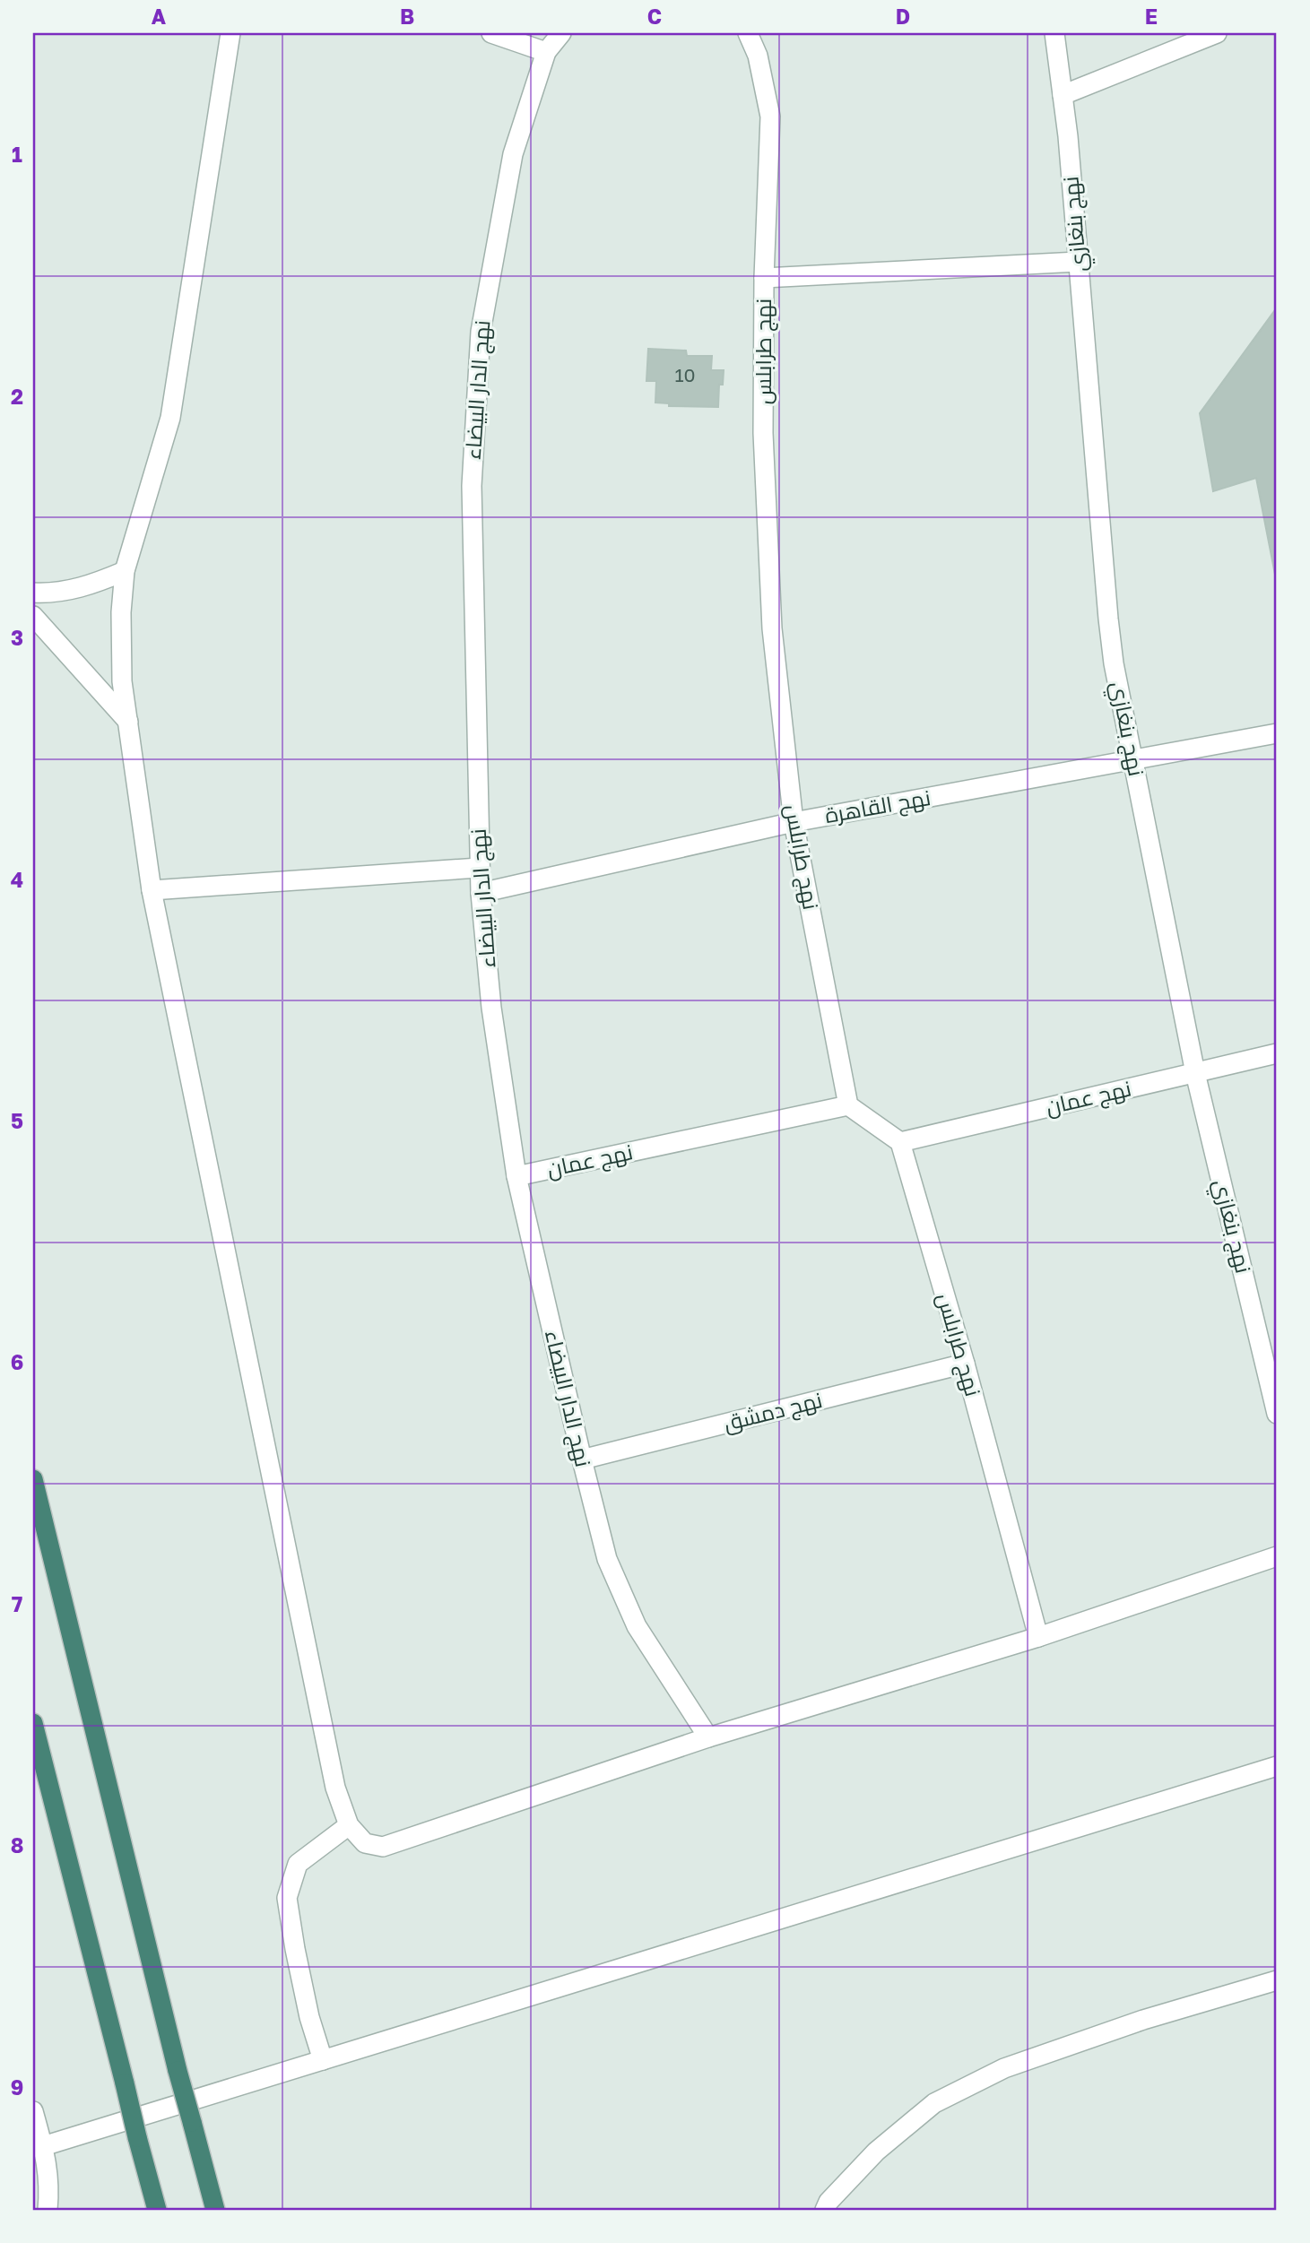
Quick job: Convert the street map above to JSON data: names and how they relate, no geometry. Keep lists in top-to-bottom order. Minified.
{"streets":{"street":["نهج بنغازي","نهج طرابلس","نهج الدار البيضاء","نهج القاهرة","نهج عمان","نهج دمشق"]},"crossings":[["نهج بنغازي","نهج القاهرة"],["نهج بنغازي","نهج عمان"],["نهج طرابلس","نهج القاهرة"],["نهج طرابلس","نهج عمان"],["نهج طرابلس","نهج دمشق"],["نهج الدار البيضاء","نهج القاهرة"],["نهج الدار البيضاء","نهج عمان"],["نهج الدار البيضاء","نهج دمشق"]],"house_numbers":["10"],"grid":{"columns":["A","B","C","D","E"],"rows":["1","2","3","4","5","6","7","8","9"]}}
